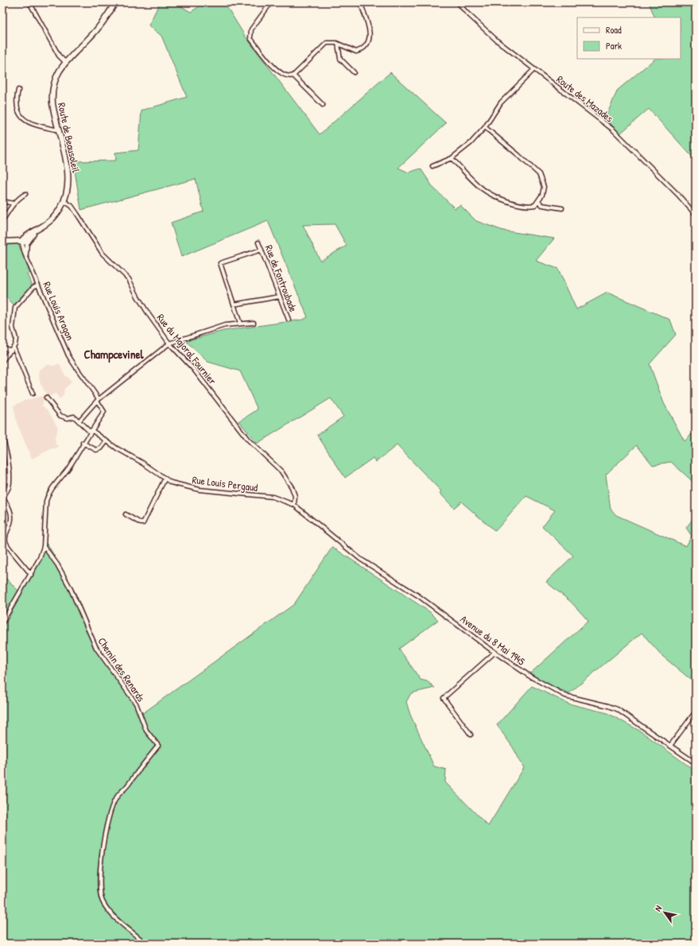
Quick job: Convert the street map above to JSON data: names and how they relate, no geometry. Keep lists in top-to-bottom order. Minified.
{"streets":{"main road":["Route de Beausoleil"],"street":["Route des Mazades","Rue de Fontroubade","Rue Louis Aragon","Rue du Majoral Fournier","Rue Louis Pergaud","Avenue du 8 Mai 1945","Chemin des Renards"]},"crossings":[["Route de Beausoleil","Rue du Majoral Fournier"],["Rue Louis Aragon","Rue Louis Pergaud"],["Rue du Majoral Fournier","Rue Louis Pergaud"],["Rue du Majoral Fournier","Avenue du 8 Mai 1945"],["Rue Louis Pergaud","Avenue du 8 Mai 1945"]],"districts":["Champcevinel"],"legend":["Road","Park"],"north":"top left"}
